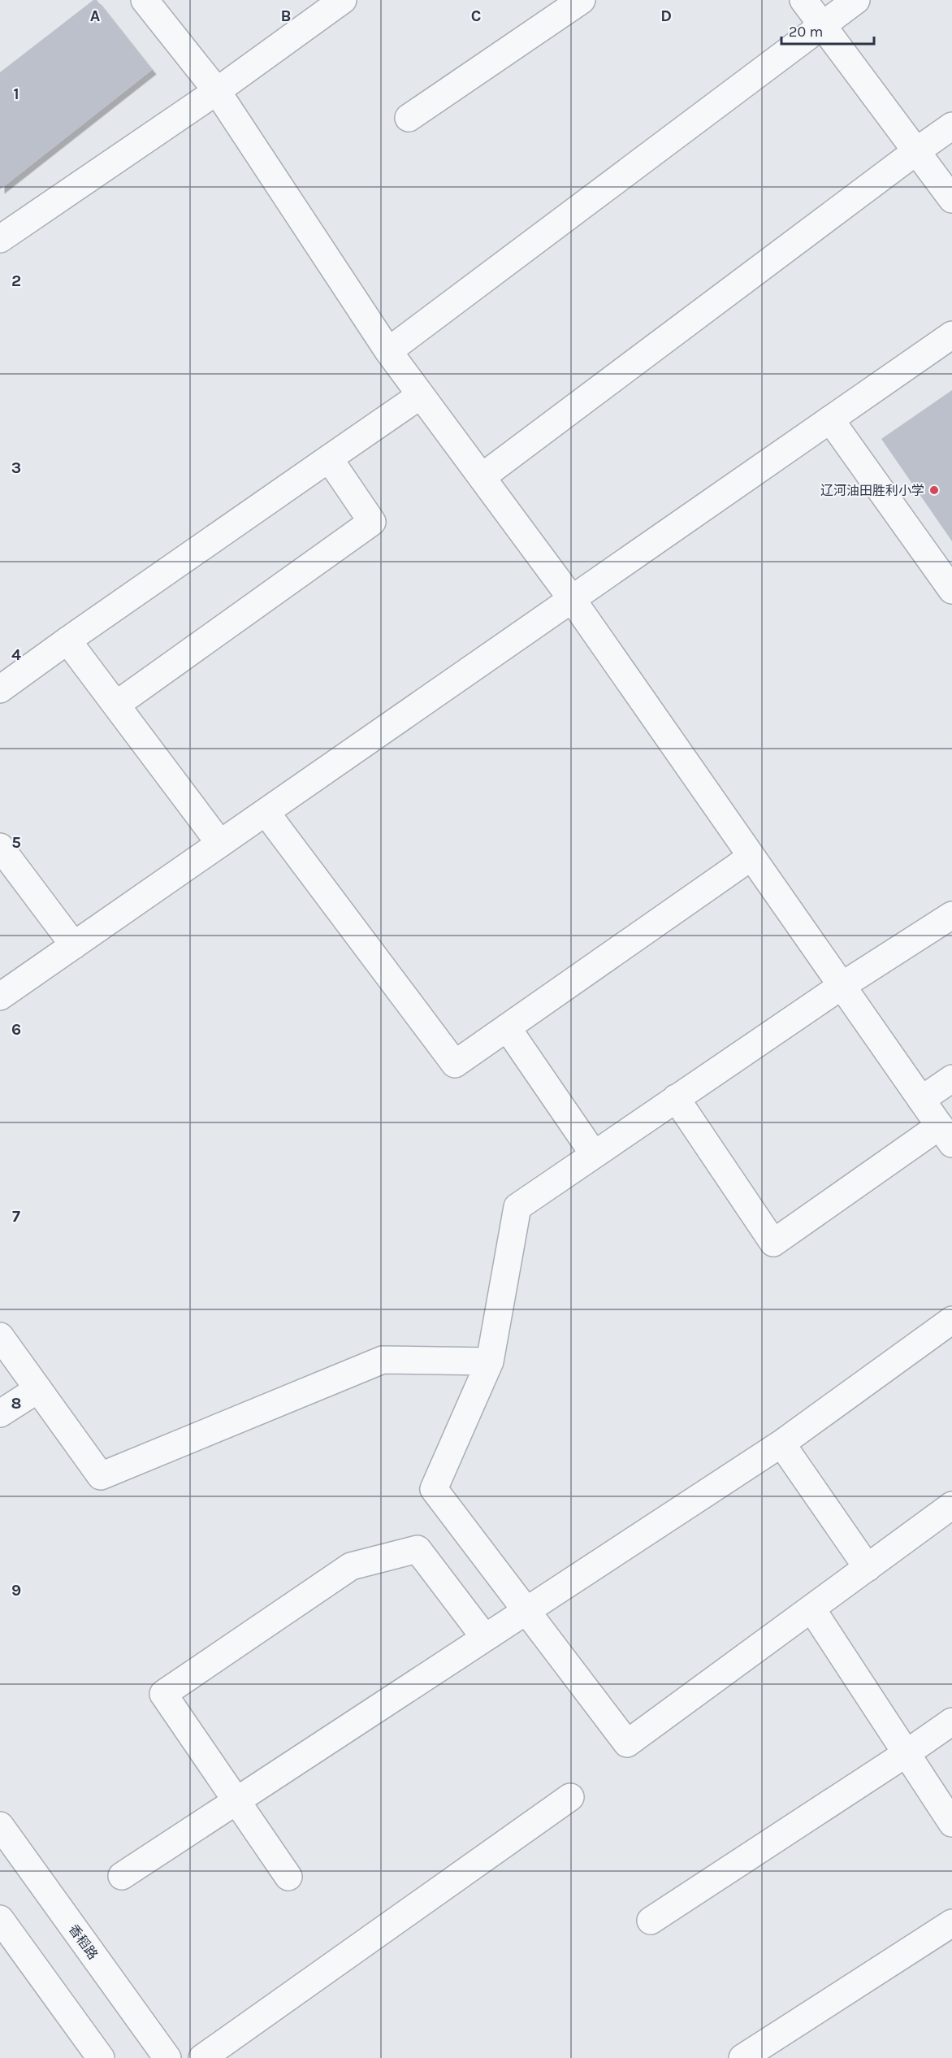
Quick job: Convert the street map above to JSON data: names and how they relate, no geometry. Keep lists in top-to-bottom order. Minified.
{"streets":{"street":["香稻路"]},"places":["辽河油田胜利小学"],"scale_bar":"20 m","grid":{"columns":["A","B","C","D"],"rows":["1","2","3","4","5","6","7","8","9"]}}
